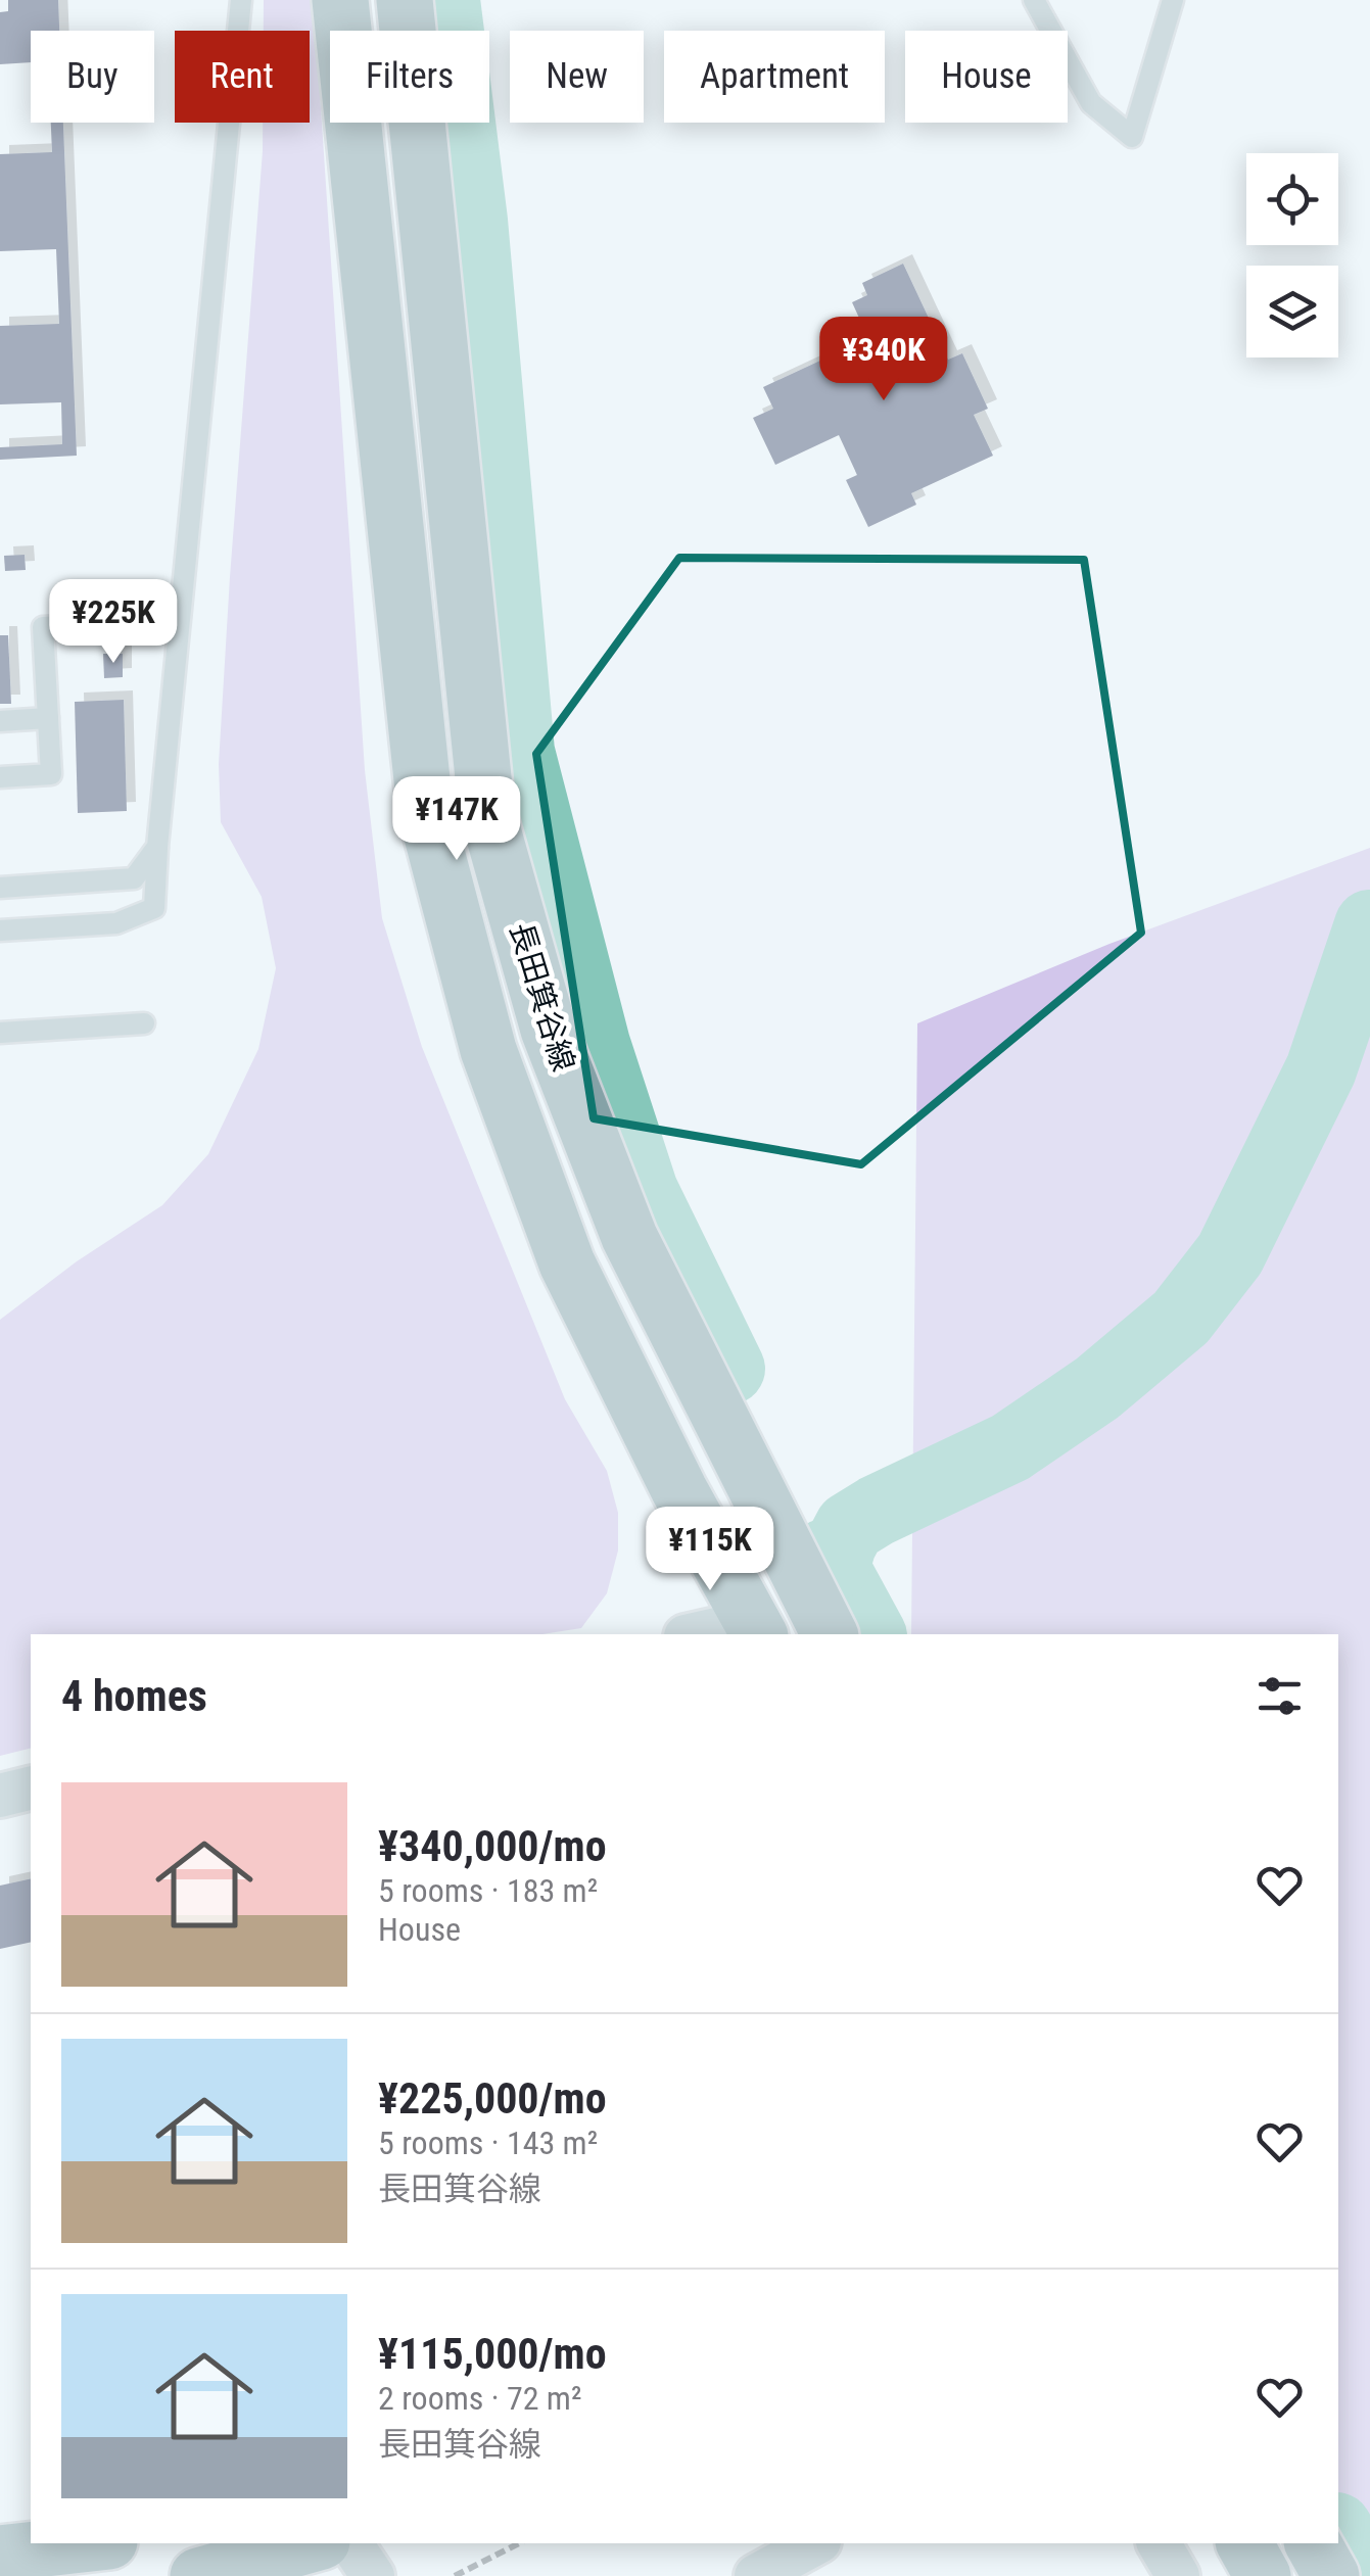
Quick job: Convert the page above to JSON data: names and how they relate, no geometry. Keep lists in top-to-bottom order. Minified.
{"streets":{"street":["長田箕谷線"]},"page":{"chip":["Buy","Rent","Filters","New","Apartment","House"],"price":["¥340K","¥225K","¥147K","¥115K"],"heading":"4 homes","list":[{"name":"¥340,000/mo","note":"5 rooms · 183 m² · House"},{"name":"¥225,000/mo","note":"5 rooms · 143 m² · 長田箕谷線"},{"name":"¥115,000/mo","note":"2 rooms · 72 m² · 長田箕谷線"}]}}
